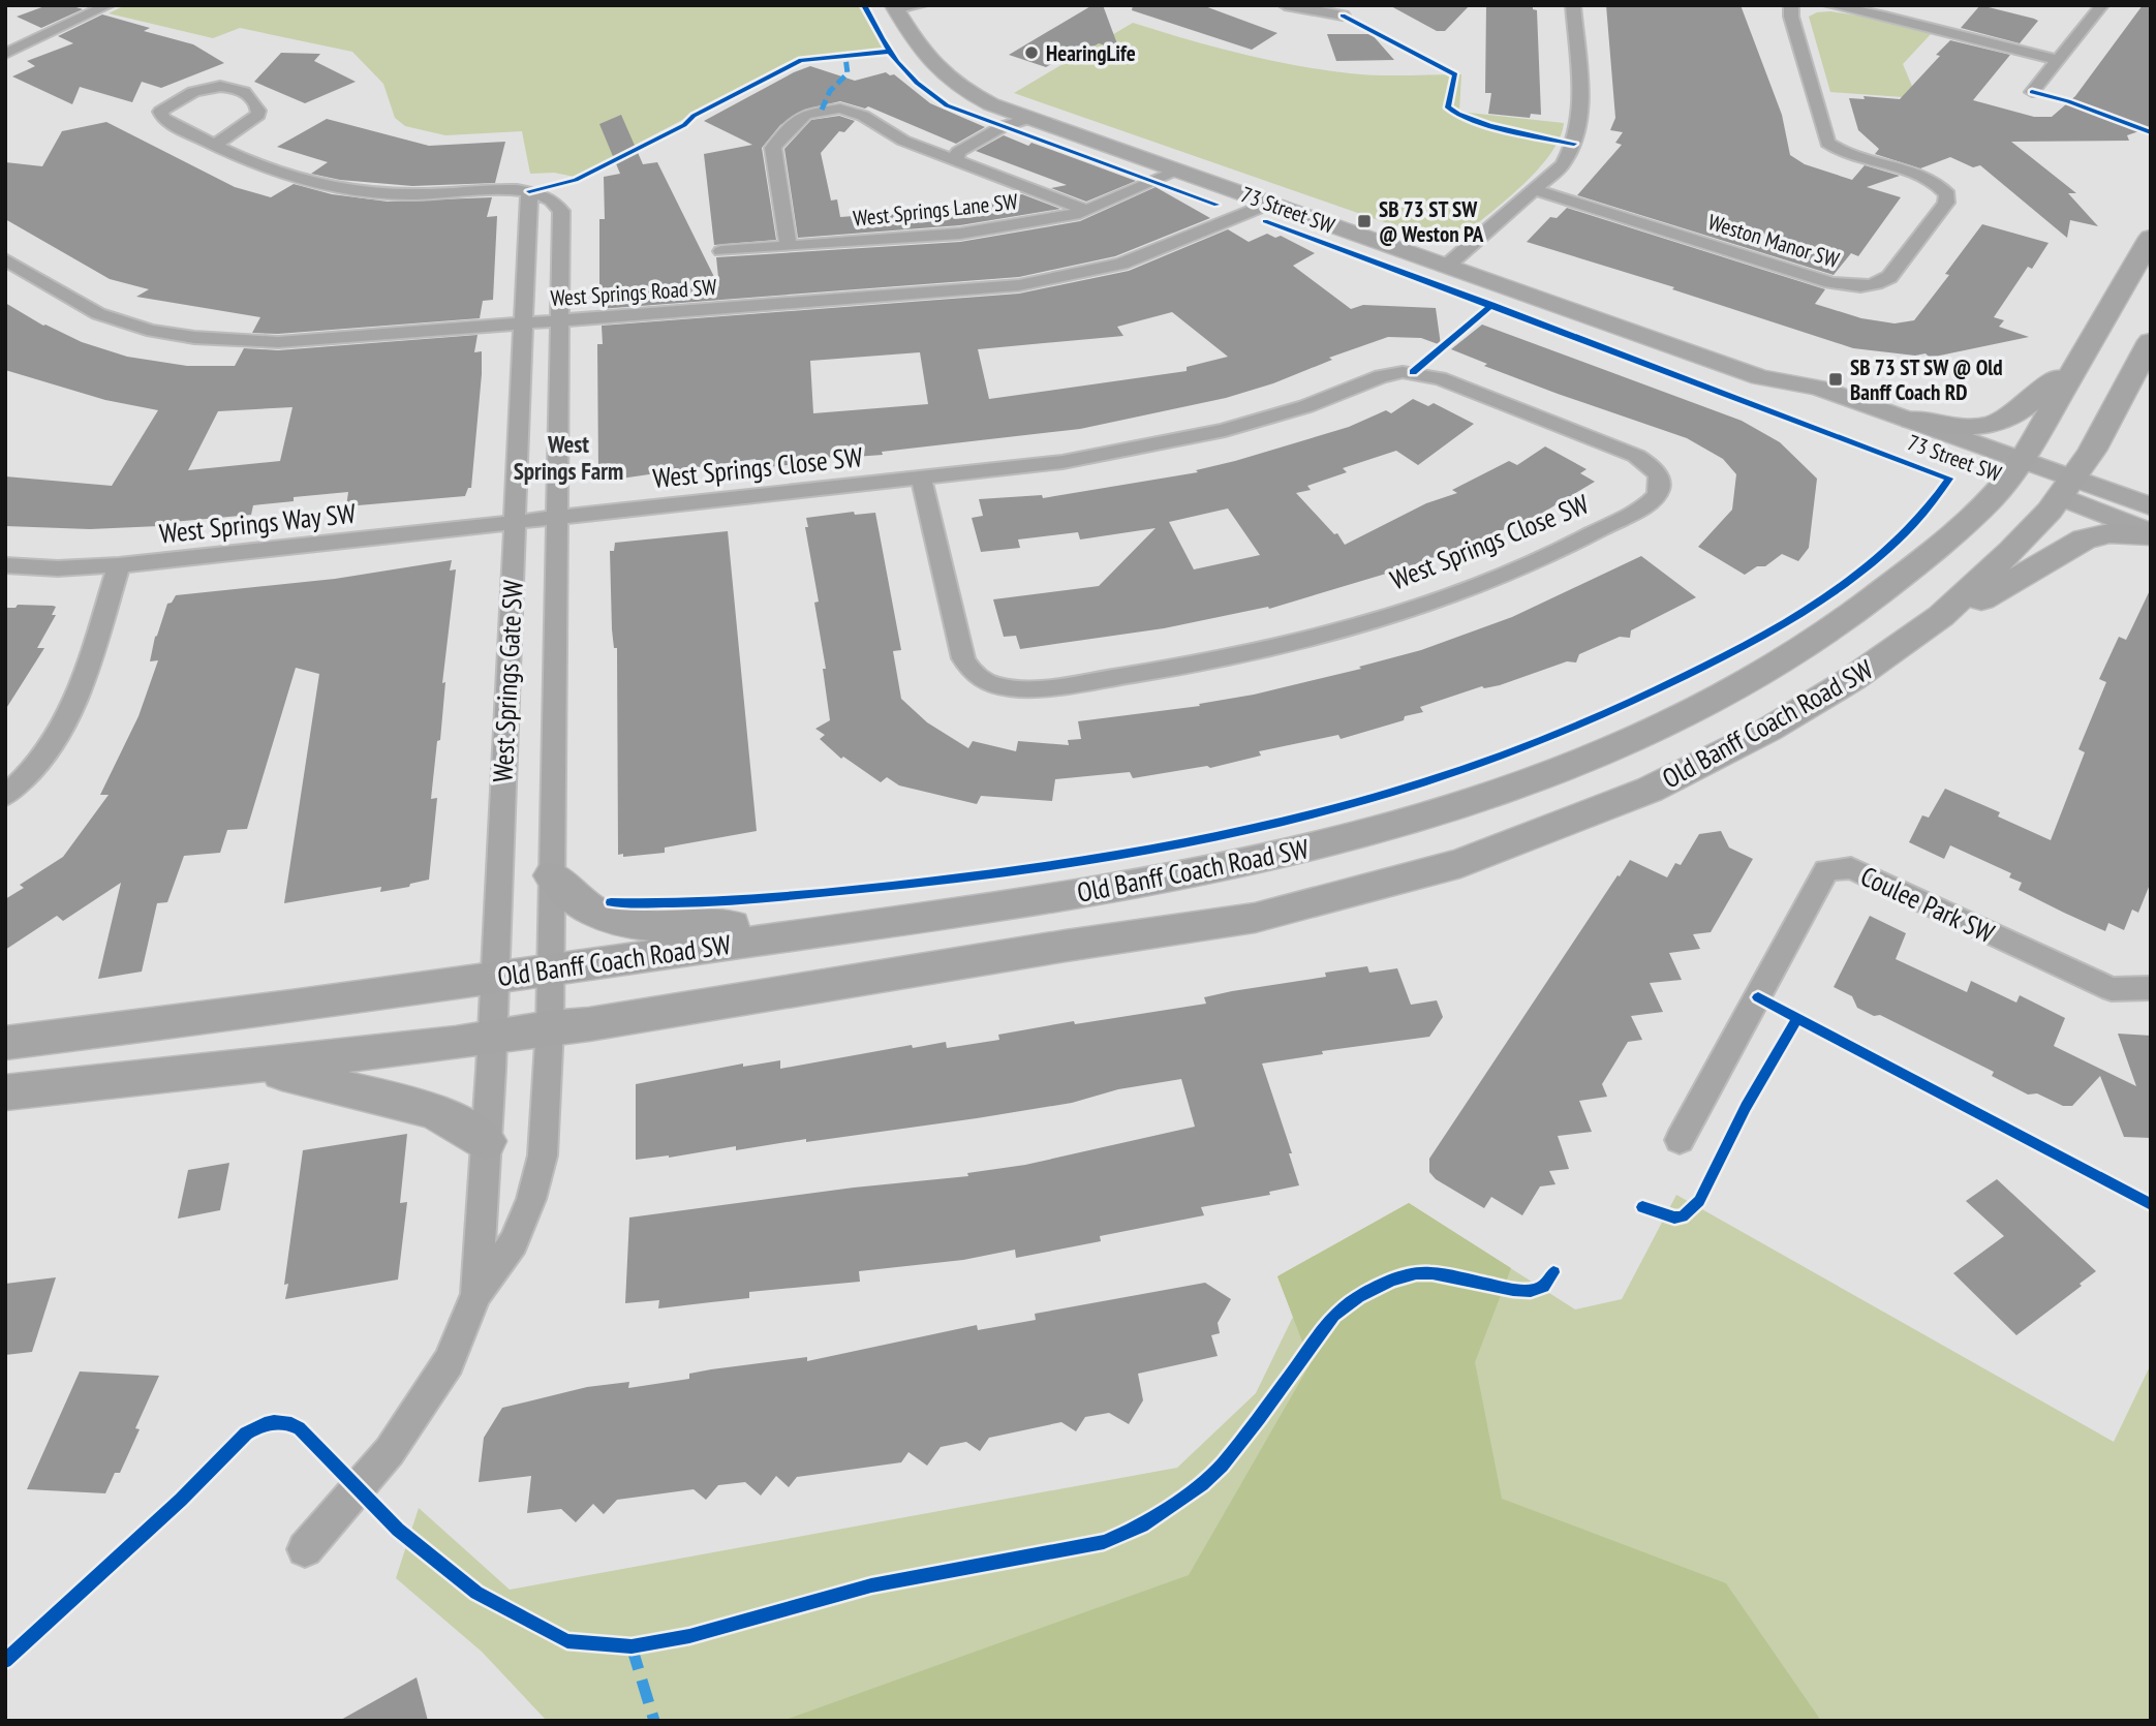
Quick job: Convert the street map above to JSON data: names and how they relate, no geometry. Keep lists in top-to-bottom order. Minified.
{"streets":{"main road":["Old Banff Coach Road SW"],"street":["West Springs Lane SW","73 Street SW","Weston Manor SW","West Springs Road SW","West Springs Close SW","West Springs Way SW","West Springs Gate SW","Coulee Park SW"]},"crossings":[["West Springs Lane SW","73 Street SW"],["73 Street SW","West Springs Road SW"],["73 Street SW","Old Banff Coach Road SW"],["West Springs Road SW","West Springs Gate SW"],["West Springs Close SW","West Springs Way SW"],["West Springs Close SW","West Springs Gate SW"],["West Springs Way SW","West Springs Gate SW"],["West Springs Gate SW","Old Banff Coach Road SW"]],"districts":["West Springs Farm"],"places":{"other":["HearingLife"],"transit":["SB 73 ST SW @ Weston PA","SB 73 ST SW @ Old Banff Coach RD"]}}
